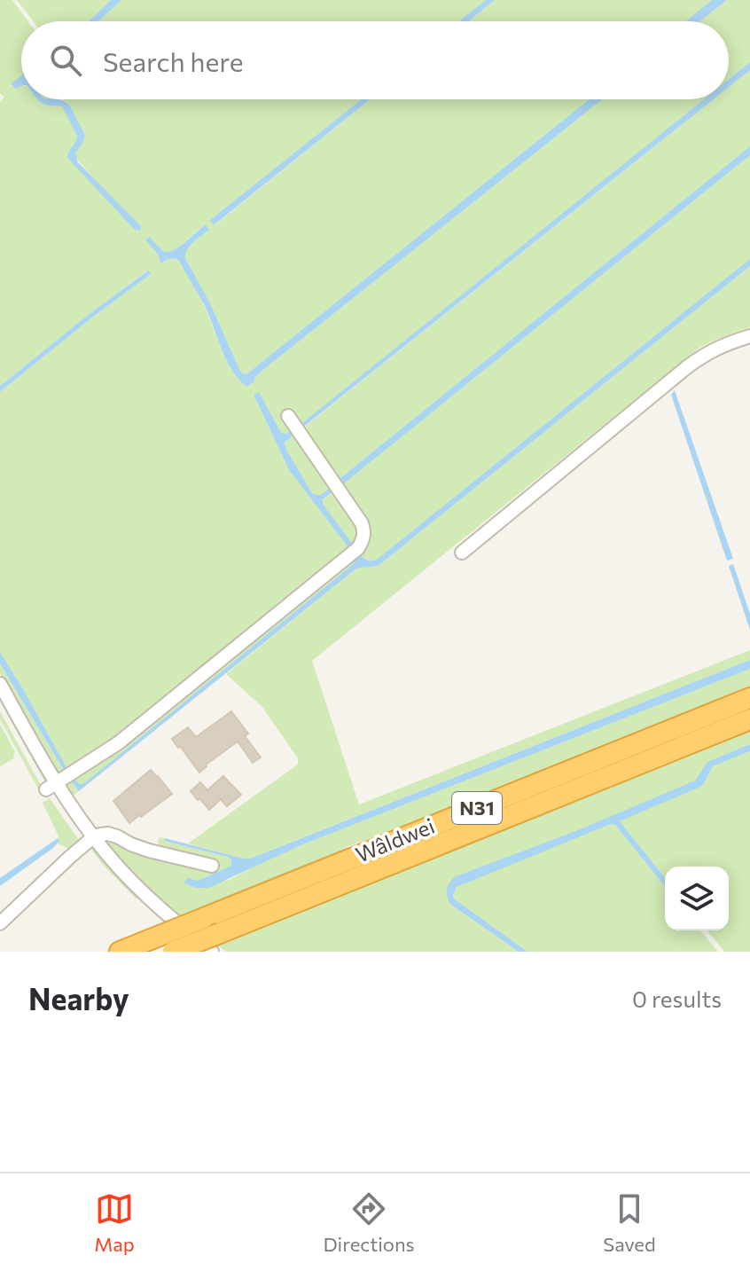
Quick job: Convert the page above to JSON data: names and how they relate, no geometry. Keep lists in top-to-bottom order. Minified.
{"streets":{"highway":["N31","Wâldwei"]},"page":{"search":"Search here","heading":["Nearby","0 results"],"nav":["Map","Directions","Saved"]}}
